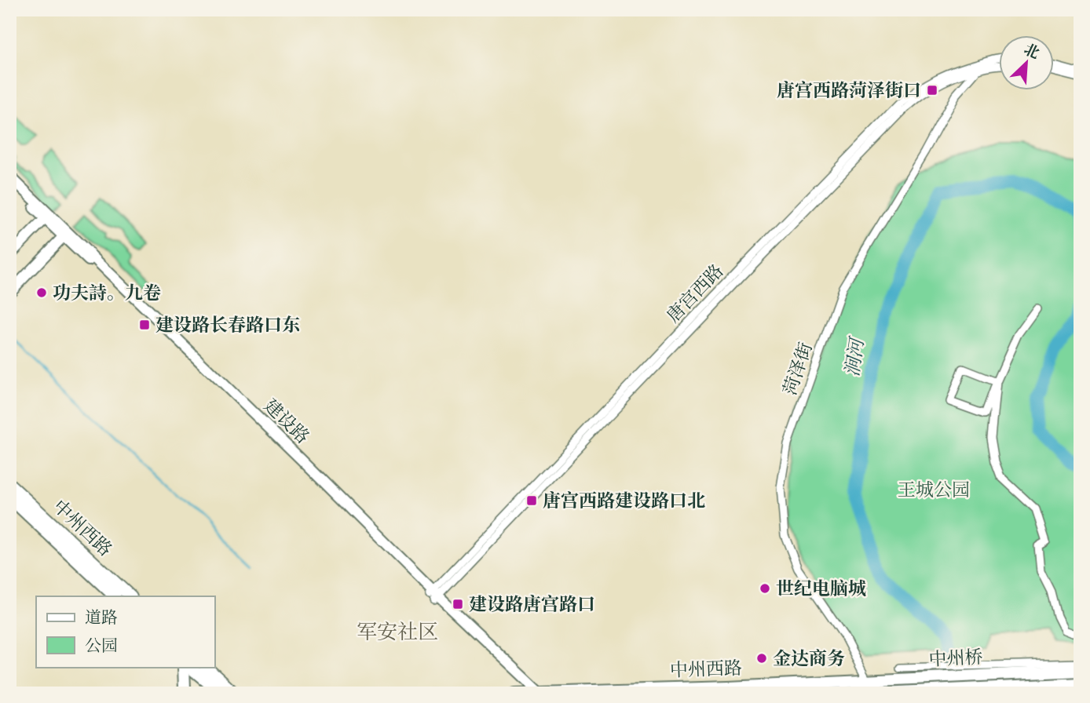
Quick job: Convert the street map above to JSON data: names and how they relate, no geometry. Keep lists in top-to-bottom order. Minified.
{"streets":{"main road":["中州西路","中州桥"],"street":["唐宫西路","菏泽街","建设路"]},"crossings":[["唐宫西路","菏泽街"],["唐宫西路","建设路"],["菏泽街","中州西路"],["建设路","中州西路"],["中州西路","中州桥"]],"districts":["军安社区"],"water":["涧河"],"parks":["王城公园"],"places":{"transit":["唐宫西路菏泽街口","建设路长春路口东","唐宫西路建设路口北","建设路唐宫路口"],"other":["功夫詩。九卷","世纪电脑城","金达商务"]},"legend":["道路","公园"],"north":"top right"}
